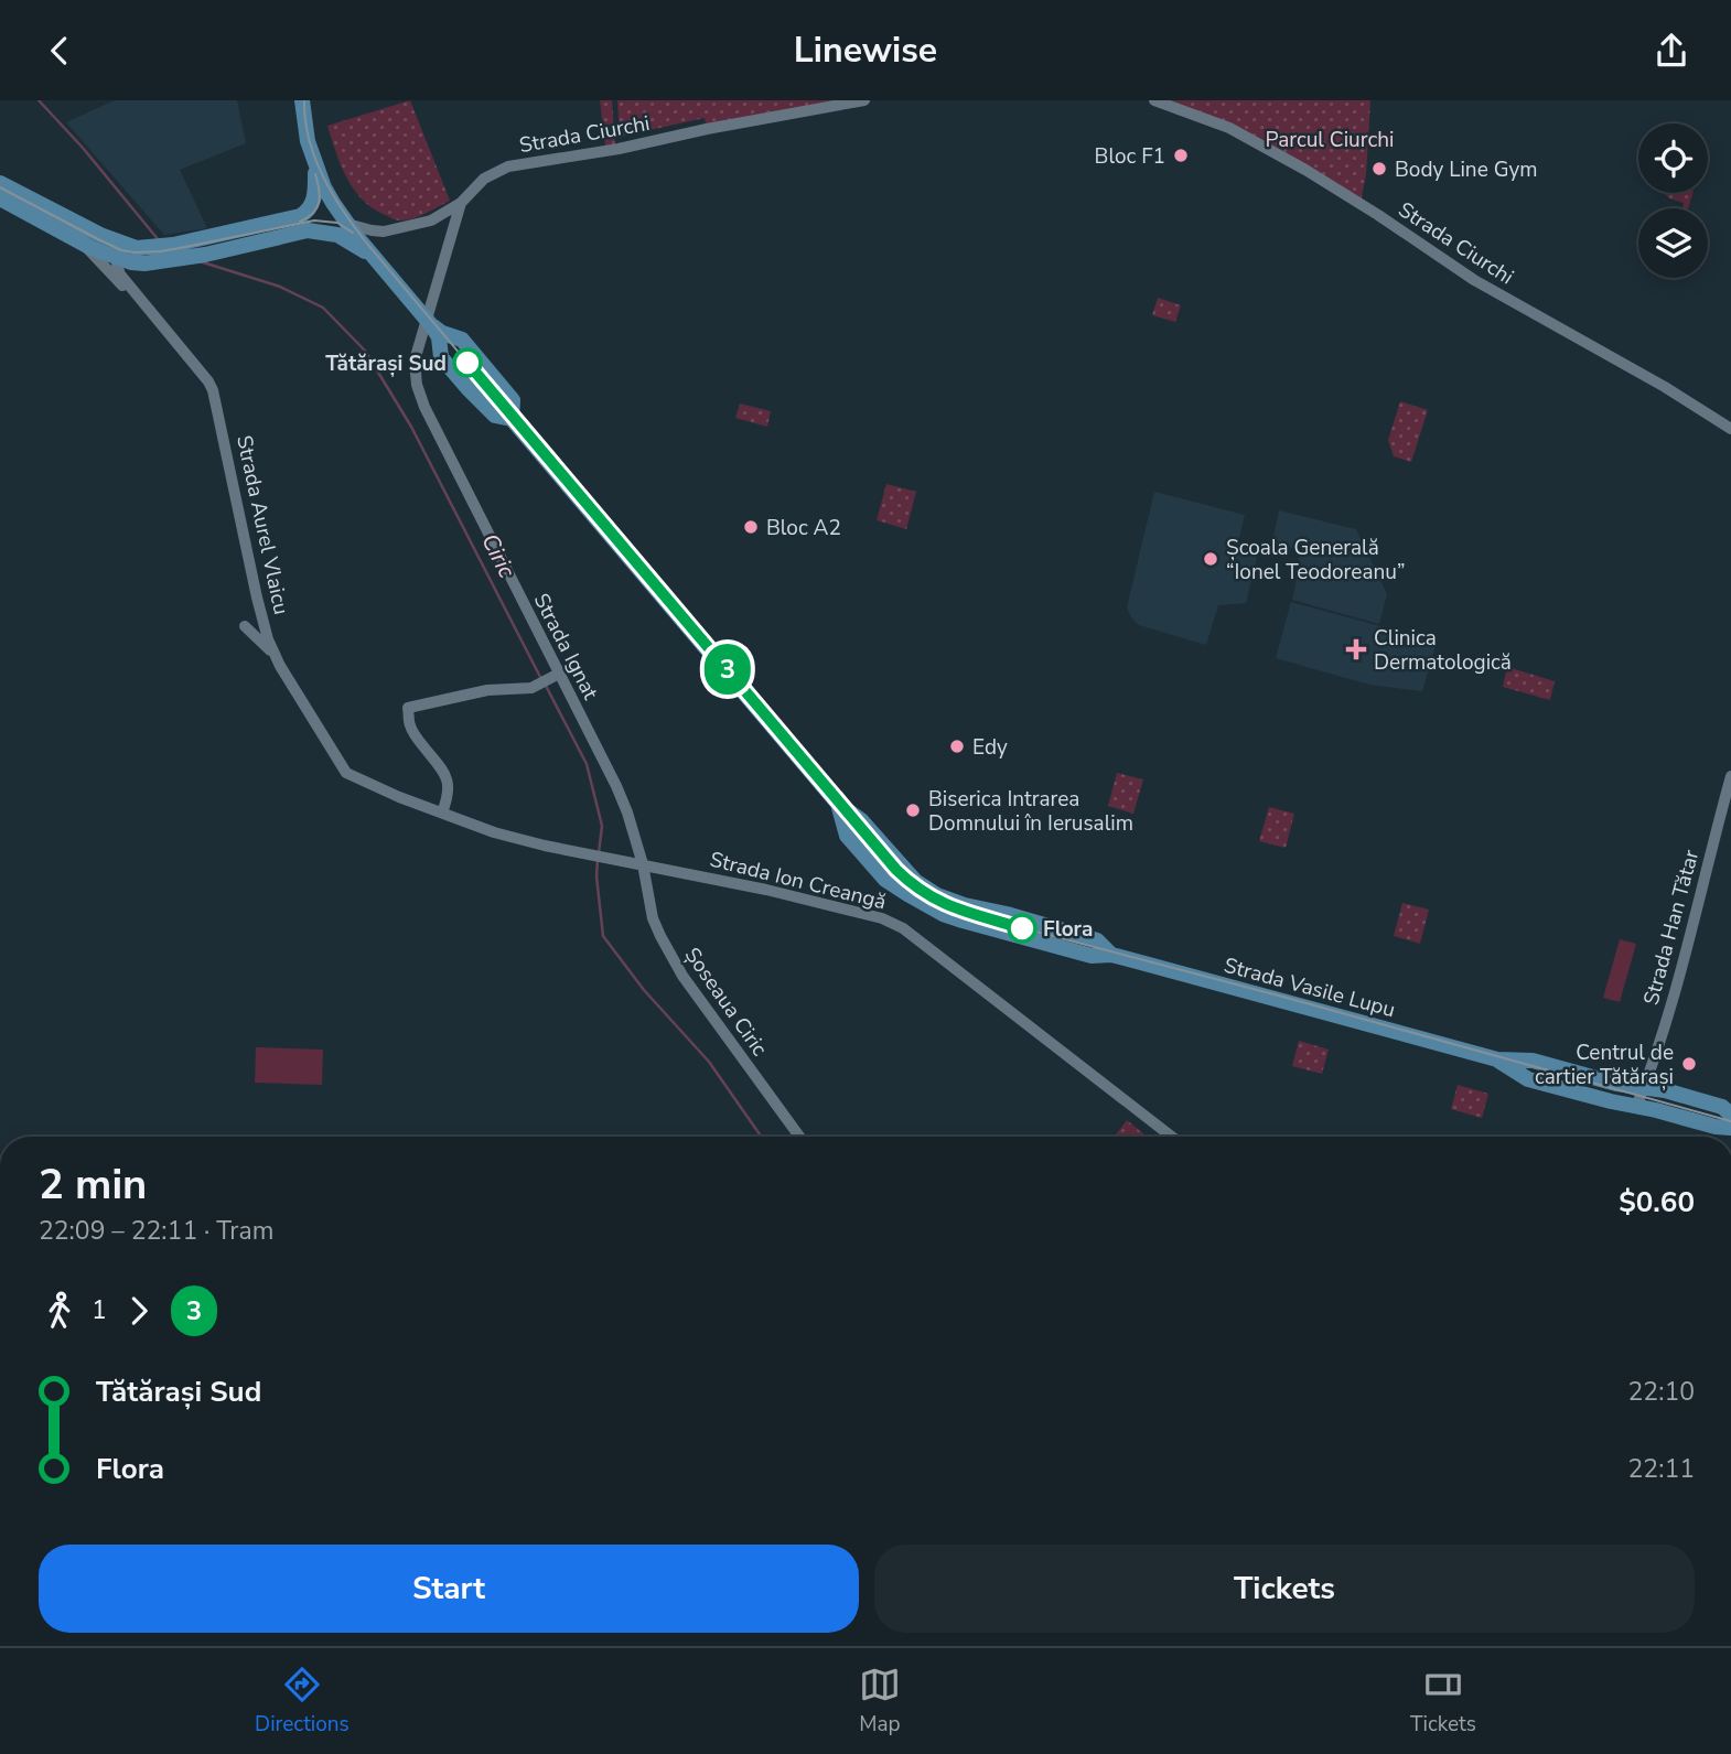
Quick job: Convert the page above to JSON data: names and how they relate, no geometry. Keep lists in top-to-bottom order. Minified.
{"streets":{"main road":["Strada Aurel Vlaicu","Strada Vasile Lupu"],"street":["Strada Ciurchi","Strada Ignat","Strada Ion Creangă","Strada Han Tătar","Șoseaua Ciric"]},"crossings":[["Strada Ciurchi","Strada Ignat"],["Strada Ciurchi","Strada Vasile Lupu"],["Strada Aurel Vlaicu","Strada Ion Creangă"],["Strada Aurel Vlaicu","Strada Vasile Lupu"],["Strada Ignat","Strada Ion Creangă"],["Strada Ignat","Strada Vasile Lupu"],["Strada Ignat","Șoseaua Ciric"],["Strada Ion Creangă","Șoseaua Ciric"],["Strada Han Tătar","Strada Vasile Lupu"]],"water":["Ciric"],"parks":["Parcul Ciurchi"],"places":{"other":["Bloc F1","Body Line Gym","Tătărași Sud","Bloc A2","Școala Generală “Ionel Teodoreanu”","Edy","Biserica Intrarea Domnului în Ierusalim","Flora","Centrul de cartier Tătărași"],"health":["Clinica Dermatologică"]},"lines":["tram line 3"],"page":{"header":"Linewise","on_map":"3","heading":["2 min","22:09 – 22:11 · Tram","$0.60"],"legs":["1","3"],"list":[{"name":"Tătărași Sud","value":"22:10"},{"name":"Flora","value":"22:11"}],"buttons":["Start","Tickets"],"tabs":["Directions","Map","Tickets"]}}
